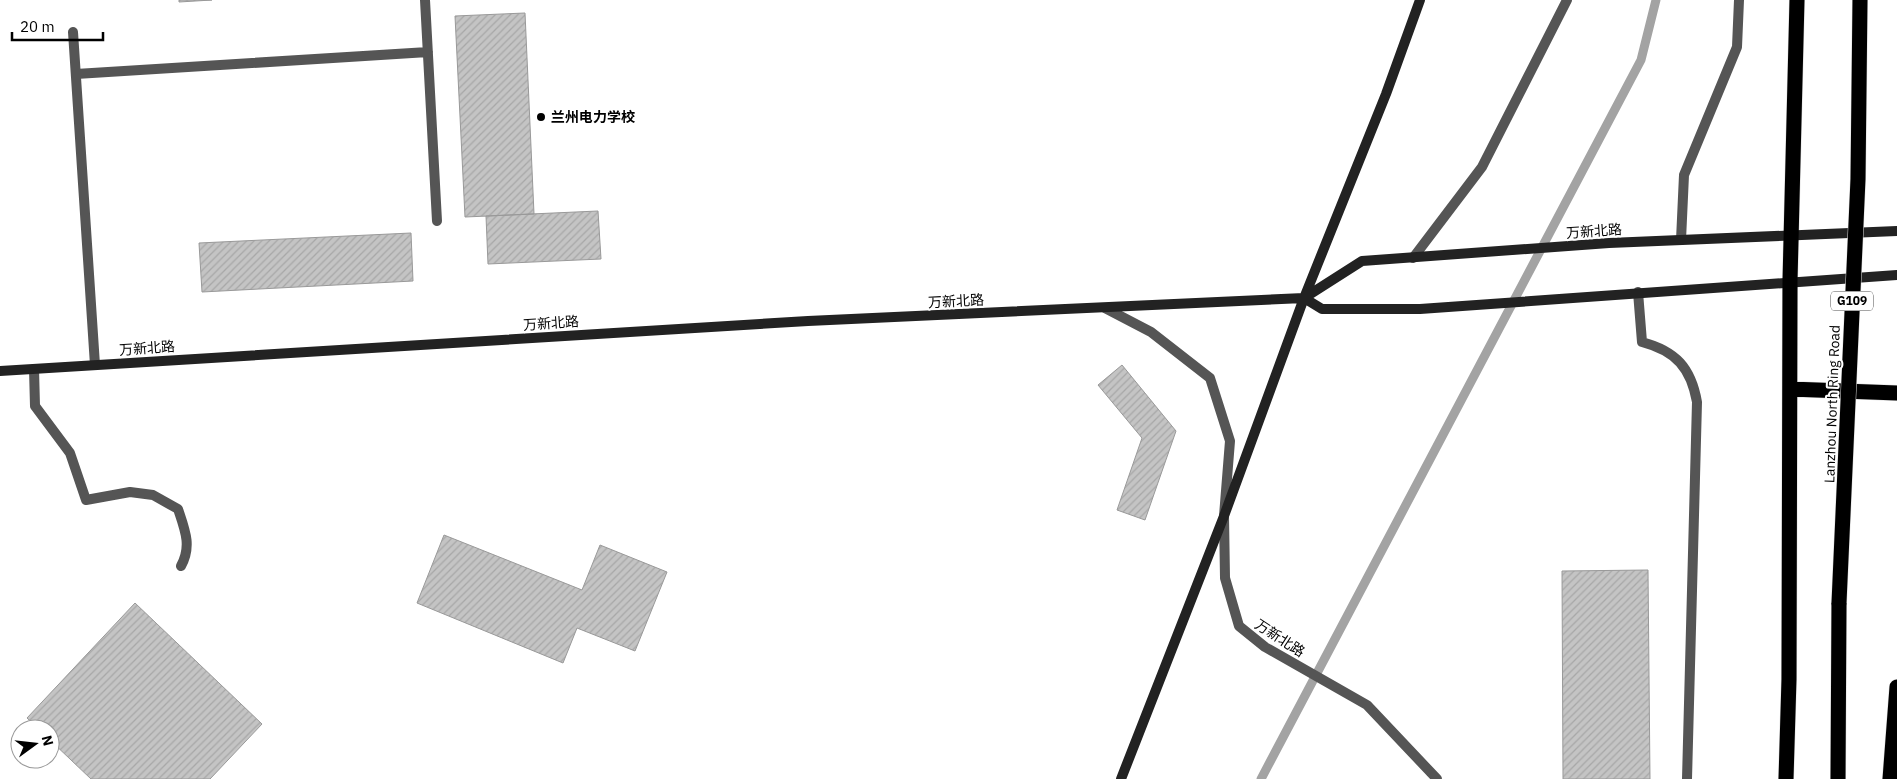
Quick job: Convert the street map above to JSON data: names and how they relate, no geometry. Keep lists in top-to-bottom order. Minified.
{"streets":{"highway":["G109","Lanzhou North Ring Road"],"main road":["万新北路"]},"places":["兰州电力学校"],"scale_bar":"20 m","north":"right"}
